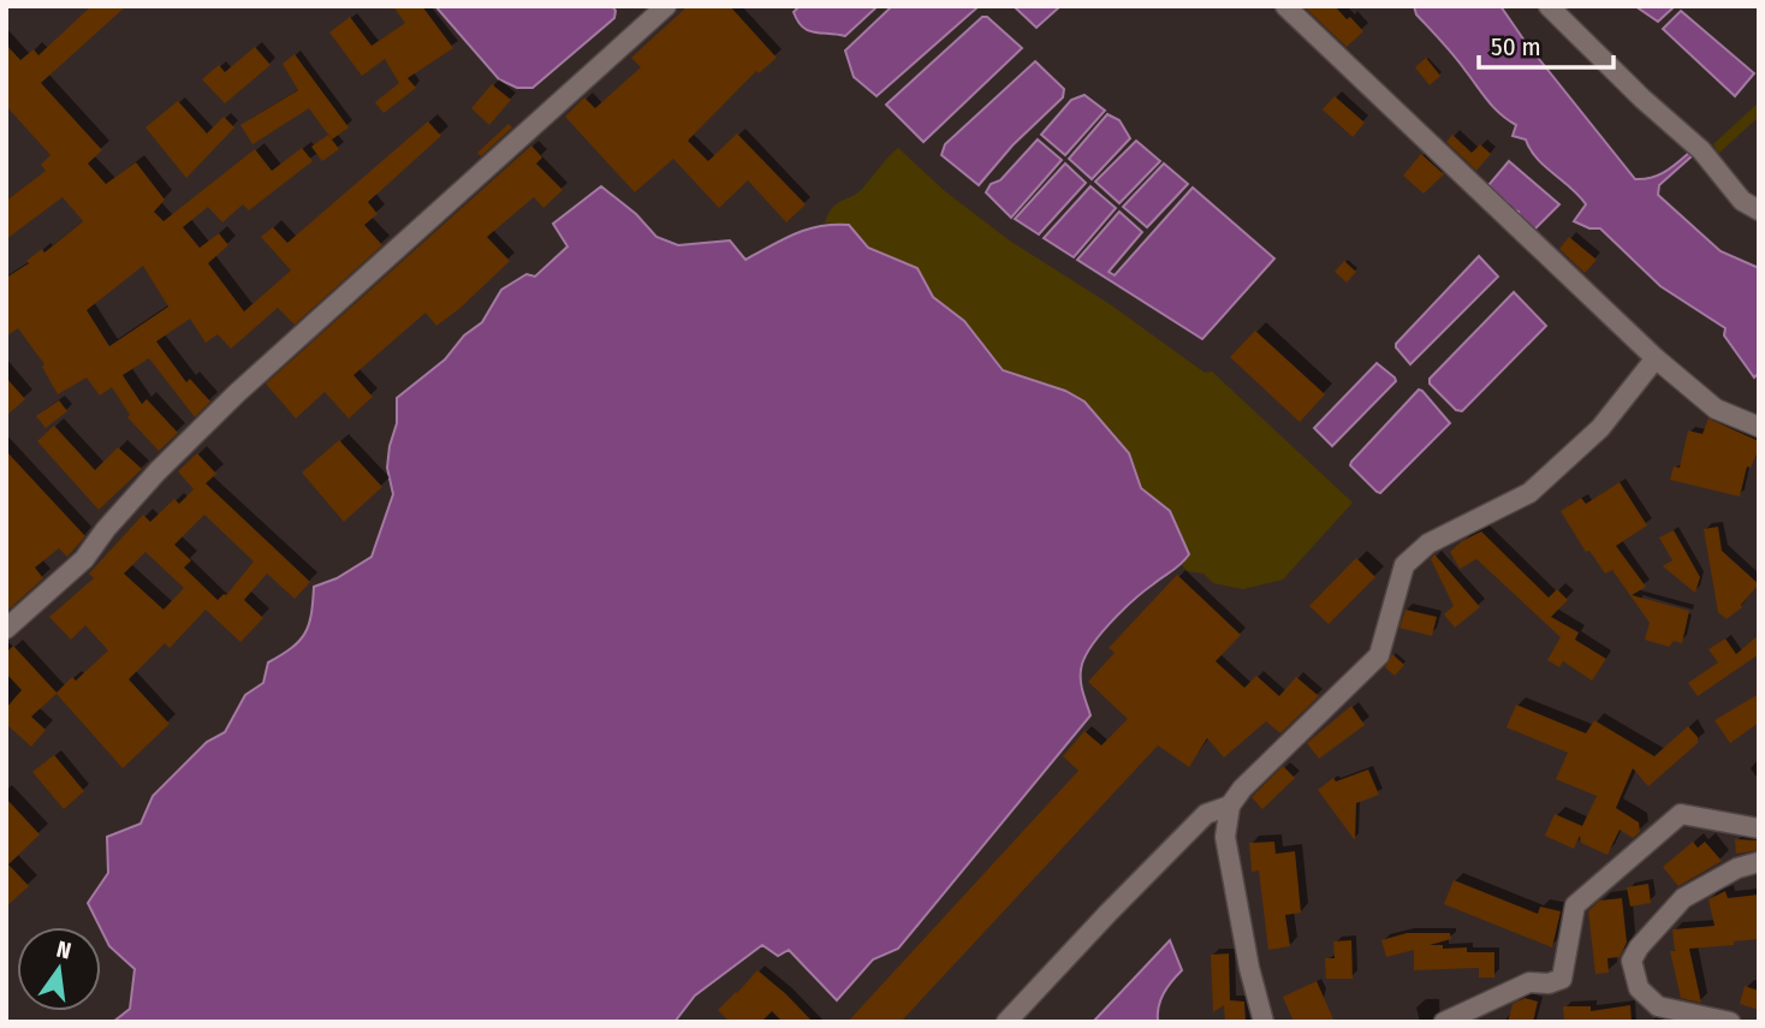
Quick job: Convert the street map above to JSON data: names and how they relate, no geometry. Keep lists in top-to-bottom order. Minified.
{"scale_bar":"50 m","north":"top"}
